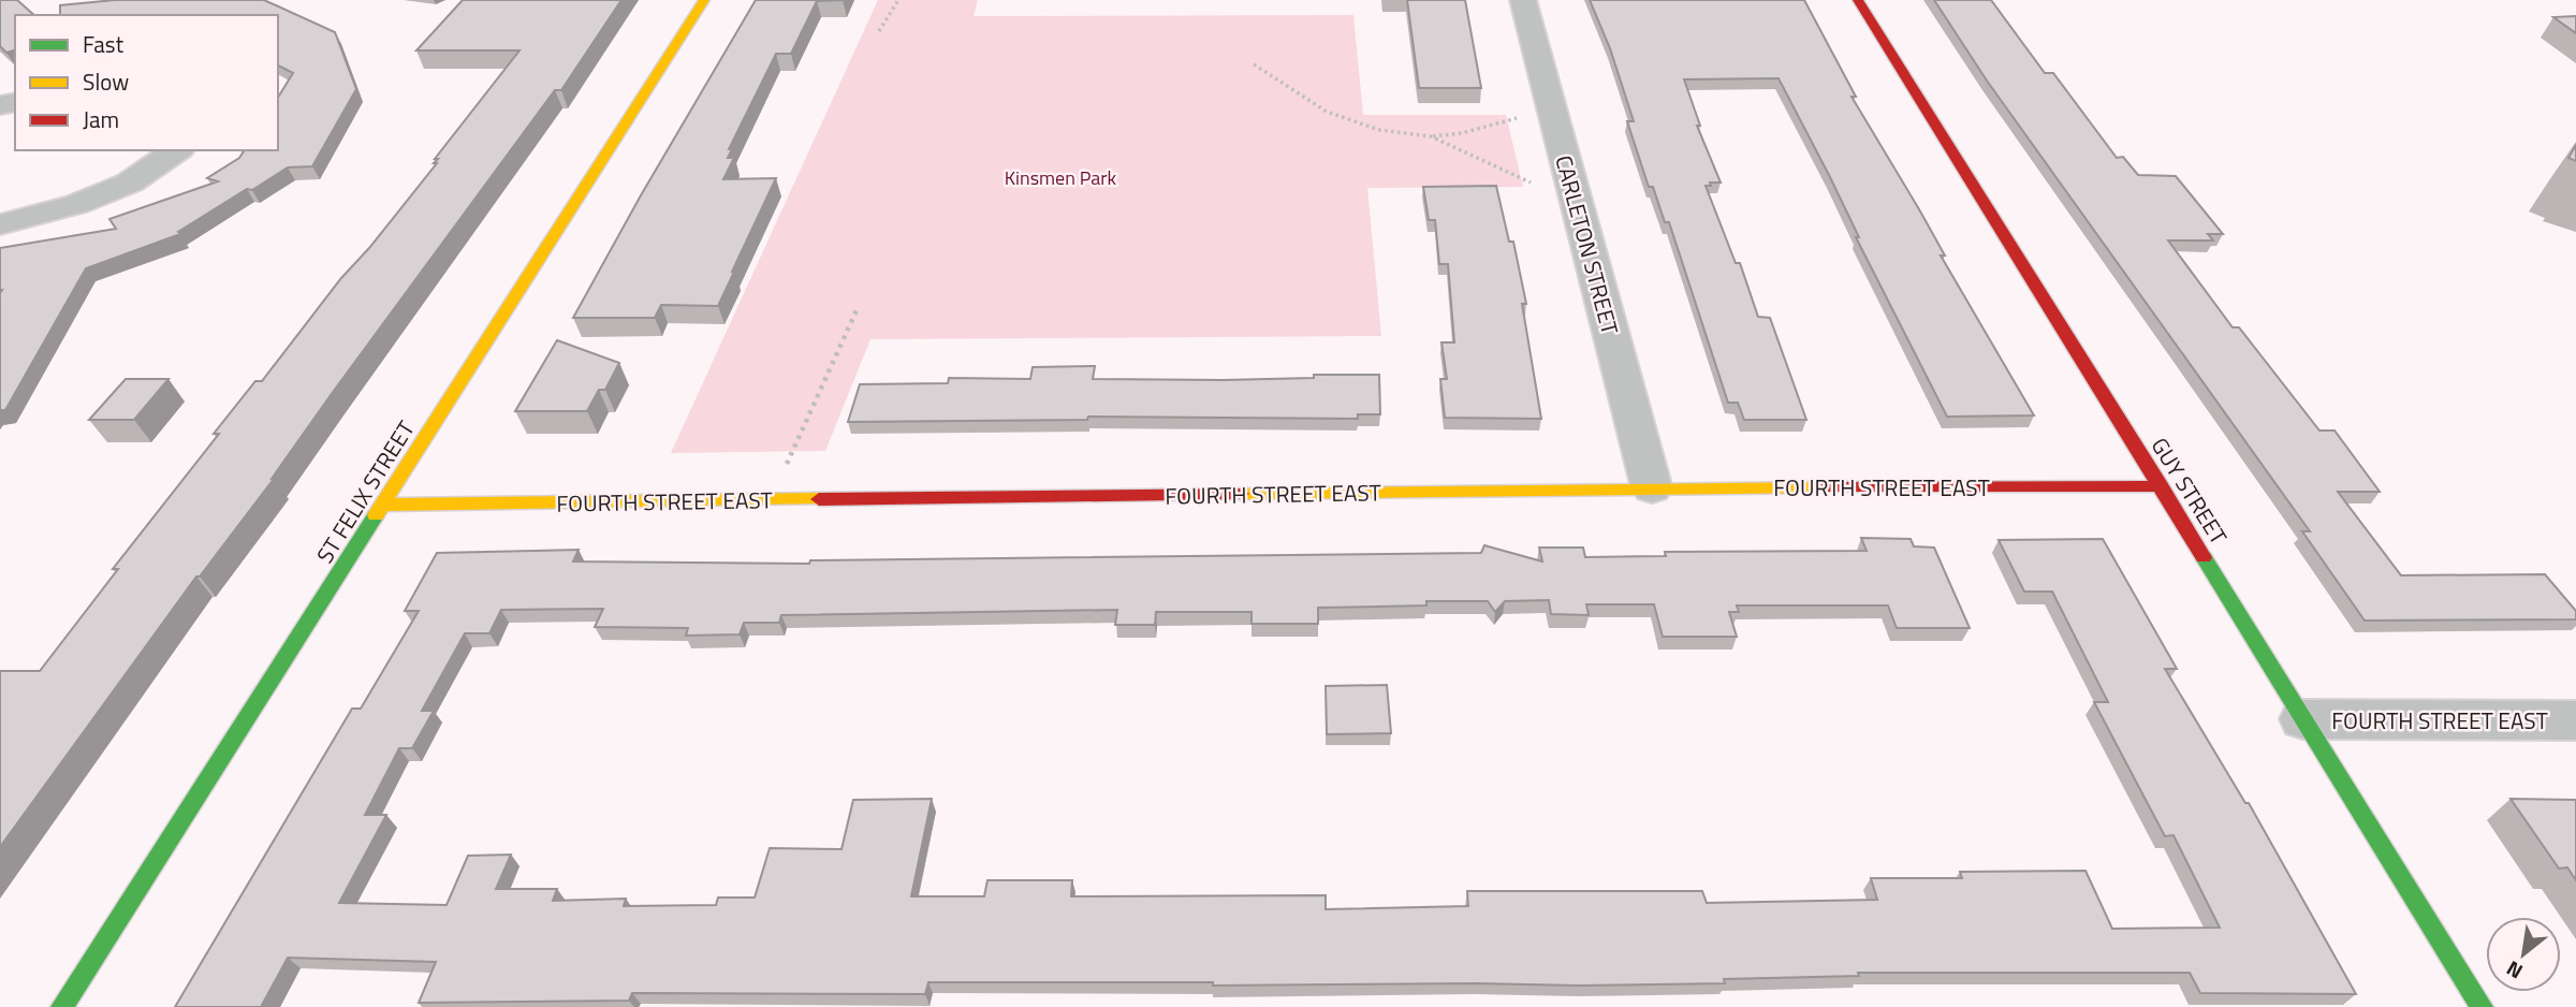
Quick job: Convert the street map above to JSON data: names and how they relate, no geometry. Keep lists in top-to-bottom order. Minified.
{"streets":{"street":["CARLETON STREET","FOURTH STREET EAST","GUY STREET","ST FELIX STREET"]},"crossings":[["CARLETON STREET","FOURTH STREET EAST"],["FOURTH STREET EAST","GUY STREET"],["FOURTH STREET EAST","ST FELIX STREET"]],"parks":["Kinsmen Park"],"legend":["Fast","Slow","Jam"],"north":"bottom left"}
